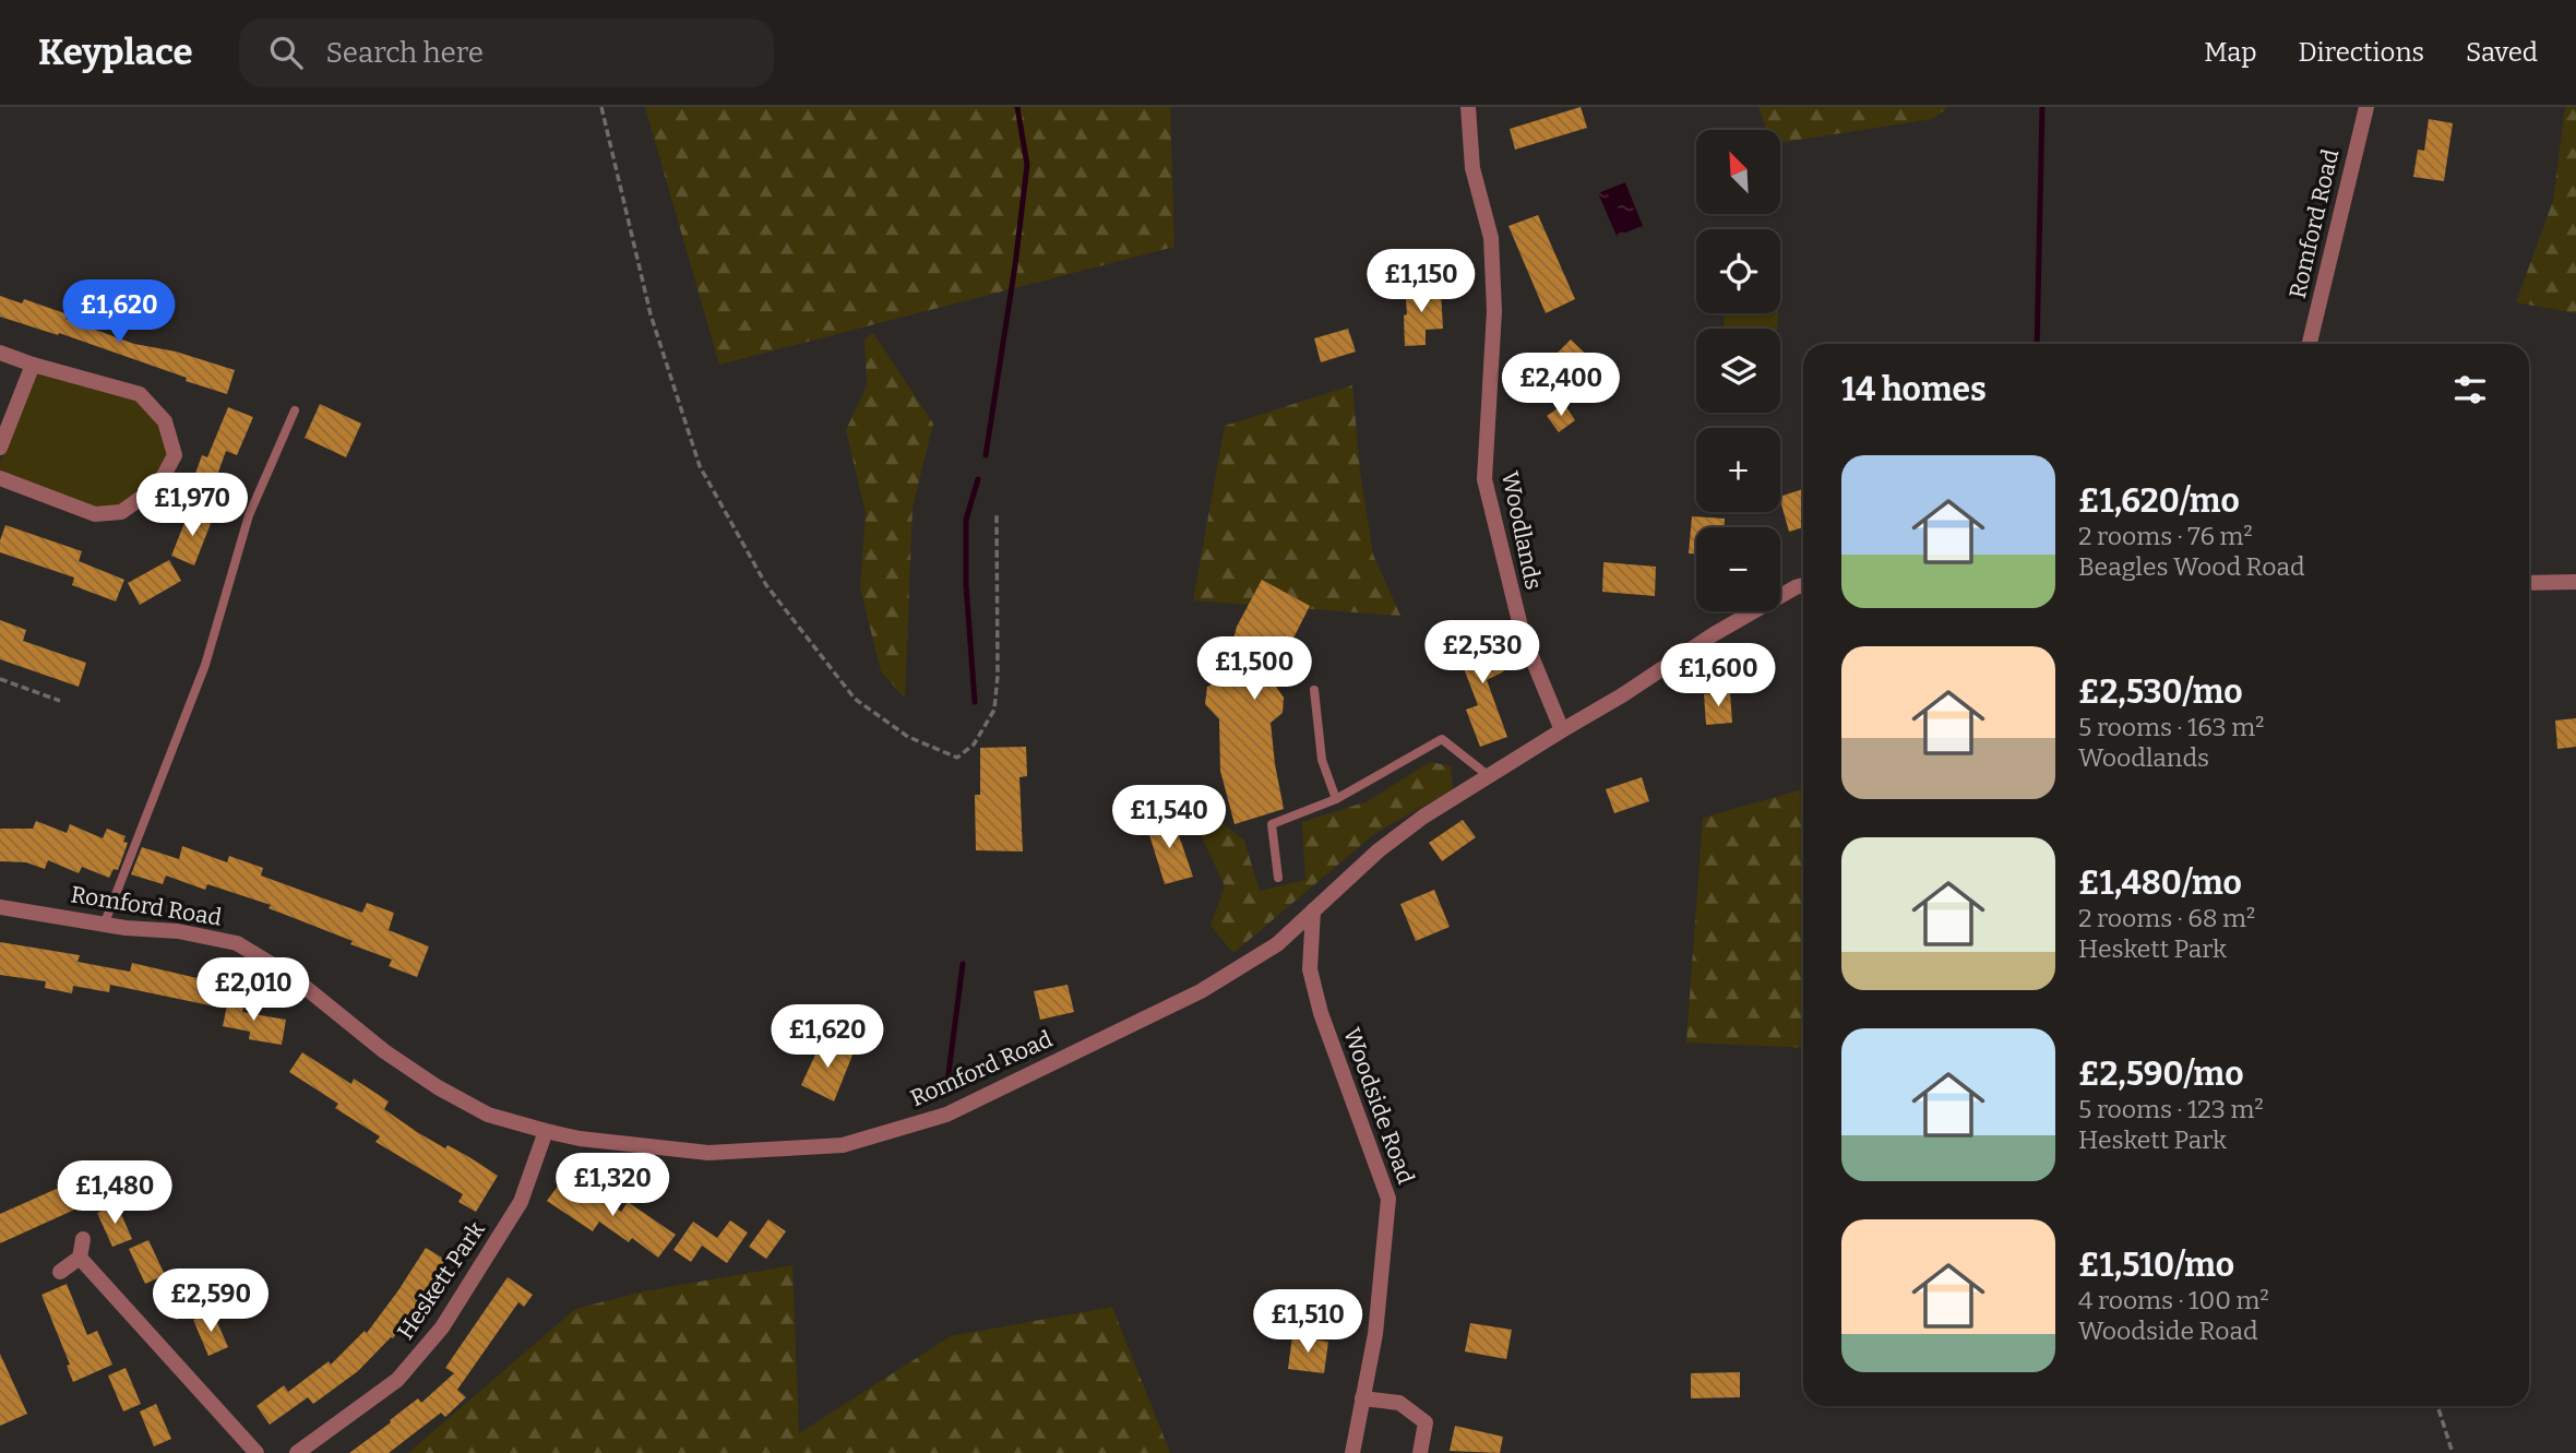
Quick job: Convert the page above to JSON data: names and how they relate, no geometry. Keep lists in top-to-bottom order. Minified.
{"streets":{"street":["Romford Road","Woodlands","Woodside Road","Heskett Park"]},"crossings":[["Romford Road","Woodlands"],["Romford Road","Woodside Road"],["Romford Road","Heskett Park"]],"north":"top left","page":{"header":"Keyplace","search":"Search here","nav":["Map","Directions","Saved"],"map_buttons":["+","−"],"price":["£1,150","£1,620","£2,400","£1,970","£2,530","£1,500","£1,600","£1,540","£2,010","£1,620","£1,320","£1,480","£2,590","£1,510"],"heading":"14 homes","list":[{"name":"£1,620/mo","note":"2 rooms · 76 m² · Beagles Wood Road"},{"name":"£2,530/mo","note":"5 rooms · 163 m² · Woodlands"},{"name":"£1,480/mo","note":"2 rooms · 68 m² · Heskett Park"},{"name":"£2,590/mo","note":"5 rooms · 123 m² · Heskett Park"},{"name":"£1,510/mo","note":"4 rooms · 100 m² · Woodside Road"}]}}
